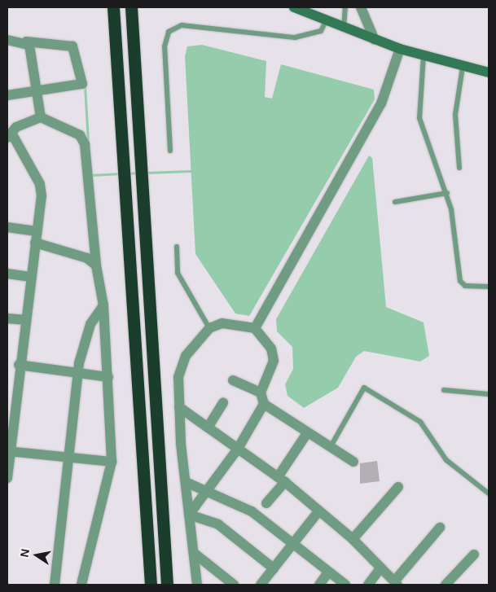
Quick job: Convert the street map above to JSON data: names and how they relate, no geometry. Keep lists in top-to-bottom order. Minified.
{"north":"left"}
